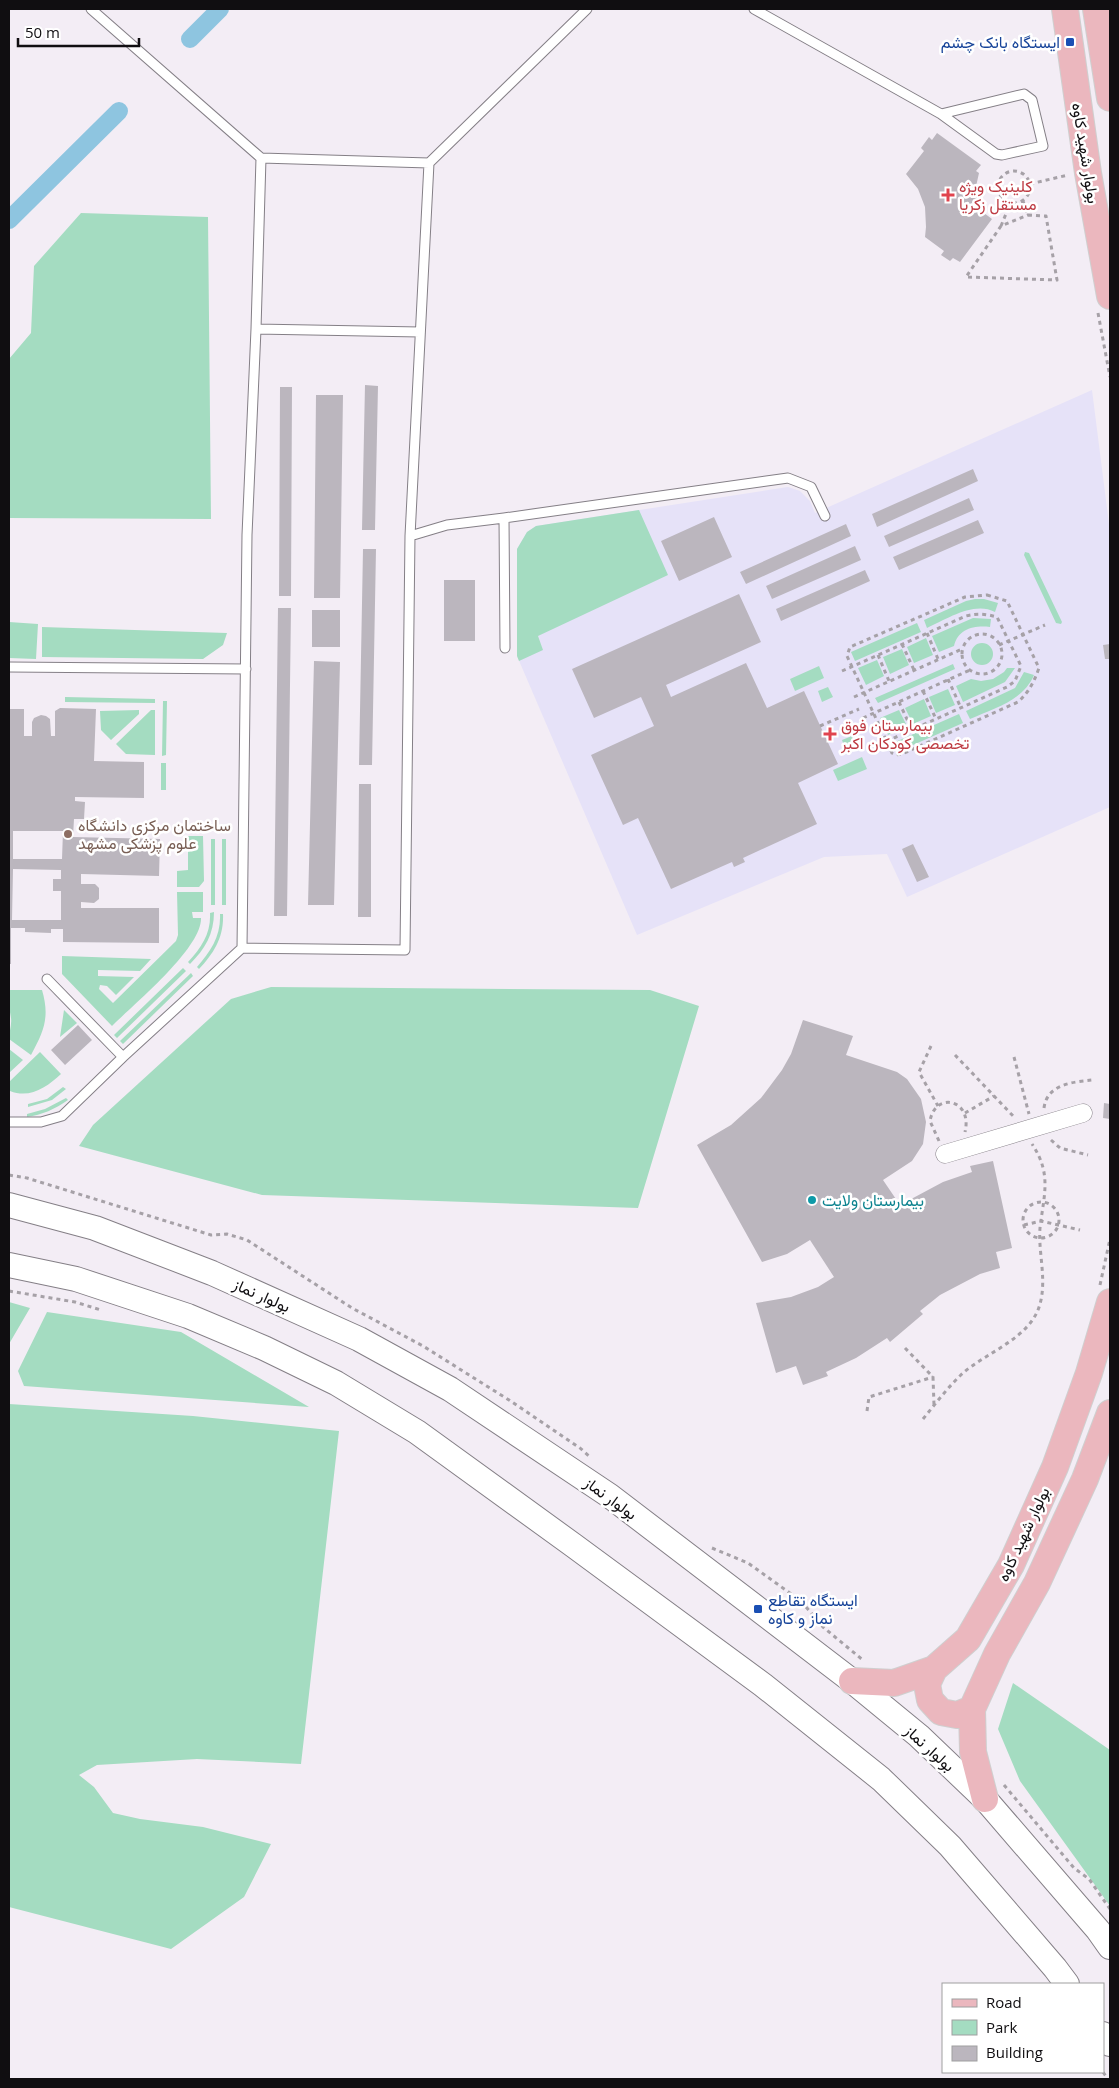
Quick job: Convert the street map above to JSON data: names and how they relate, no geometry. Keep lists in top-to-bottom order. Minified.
{"streets":{"main road":["بولوار شهید کاوه","بولوار نماز"]},"crossings":[["بولوار شهید کاوه","بولوار نماز"]],"places":{"transit":["ایستگاه بانک چشم","ایستگاه تقاطع نماز و کاوه"],"health":["کلینیک ویژه مستقل زکریا","بیمارستان فوق تخصصی کودکان اکبر"],"other":["ساختمان مرکزی دانشگاه علوم پزشکی مشهد","بیمارستان ولایت"]},"legend":["Road","Park","Building"],"scale_bar":"50 m"}
